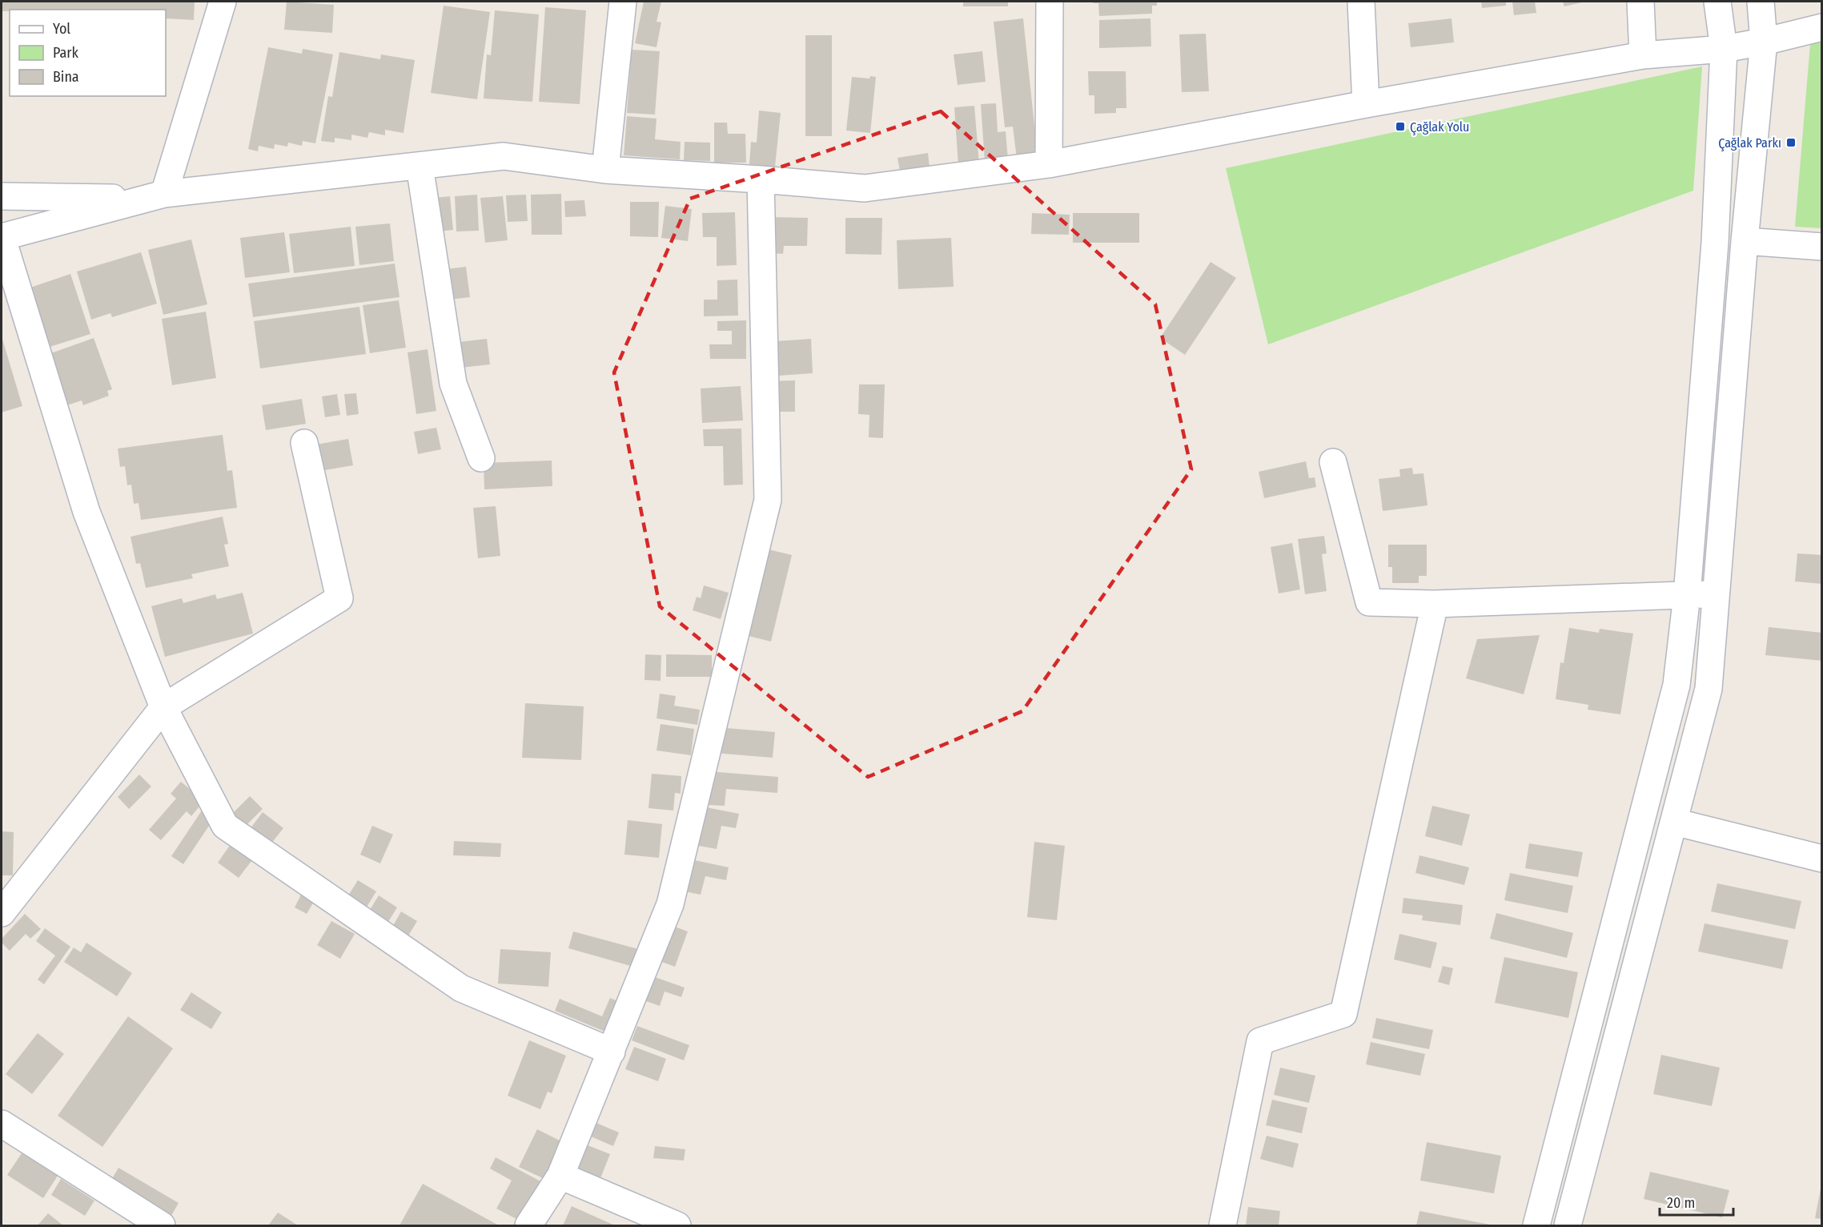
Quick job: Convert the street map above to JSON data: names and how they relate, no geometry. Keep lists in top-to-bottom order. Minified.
{"places":{"transit":["Çağlak Yolu","Çağlak Parkı"]},"legend":["Yol","Park","Bina"],"scale_bar":"20 m"}
